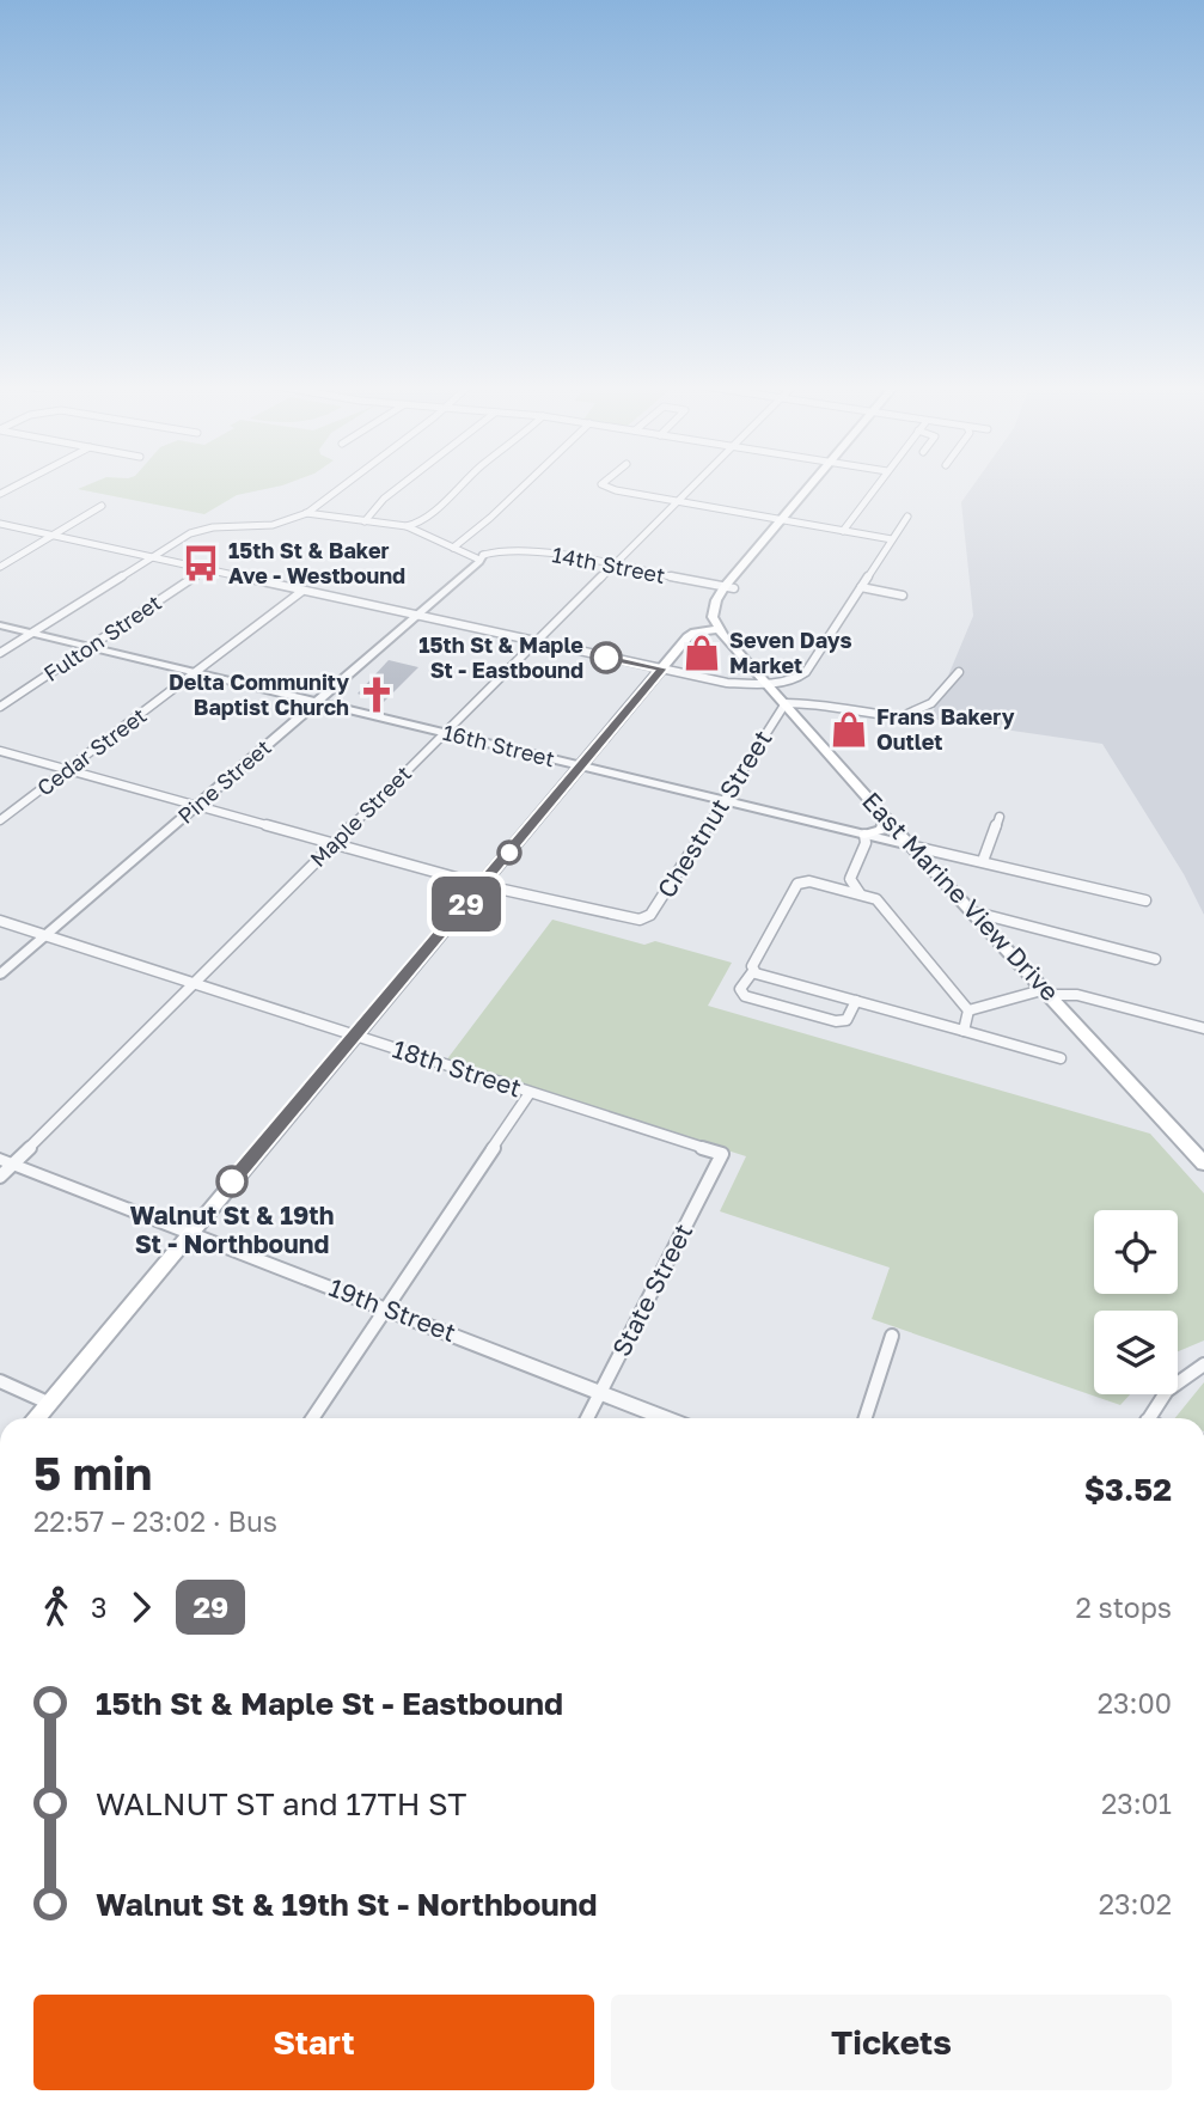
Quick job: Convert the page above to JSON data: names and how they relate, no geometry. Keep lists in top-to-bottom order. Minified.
{"streets":{"main road":["East Marine View Drive"],"street":["14th Street","Fulton Street","16th Street","Cedar Street","Pine Street","Chestnut Street","Maple Street","18th Street","State Street","19th Street"]},"crossings":[["14th Street","Pine Street"],["14th Street","Maple Street"],["Fulton Street","16th Street"],["16th Street","Cedar Street"],["16th Street","Pine Street"],["16th Street","Chestnut Street"],["16th Street","Maple Street"],["16th Street","East Marine View Drive"],["Pine Street","18th Street"],["Chestnut Street","East Marine View Drive"],["Maple Street","18th Street"],["Maple Street","19th Street"],["18th Street","State Street"],["State Street","19th Street"]],"places":{"bus stop":["15th St & Baker Ave - Westbound"],"shop":["Seven Days Market","Frans Bakery Outlet"],"other":["15th St & Maple St - Eastbound","Walnut St & 19th St - Northbound"],"church":["Delta Community Baptist Church"]},"lines":["bus line 29"],"page":{"on_map":"29","heading":["5 min","22:57 – 23:02 · Bus","$3.52"],"legs":["3","29","2 stops"],"list":[{"name":"15th St & Maple St - Eastbound","value":"23:00"},{"name":"WALNUT ST and 17TH ST","value":"23:01"},{"name":"Walnut St & 19th St - Northbound","value":"23:02"}],"buttons":["Start","Tickets"]}}
